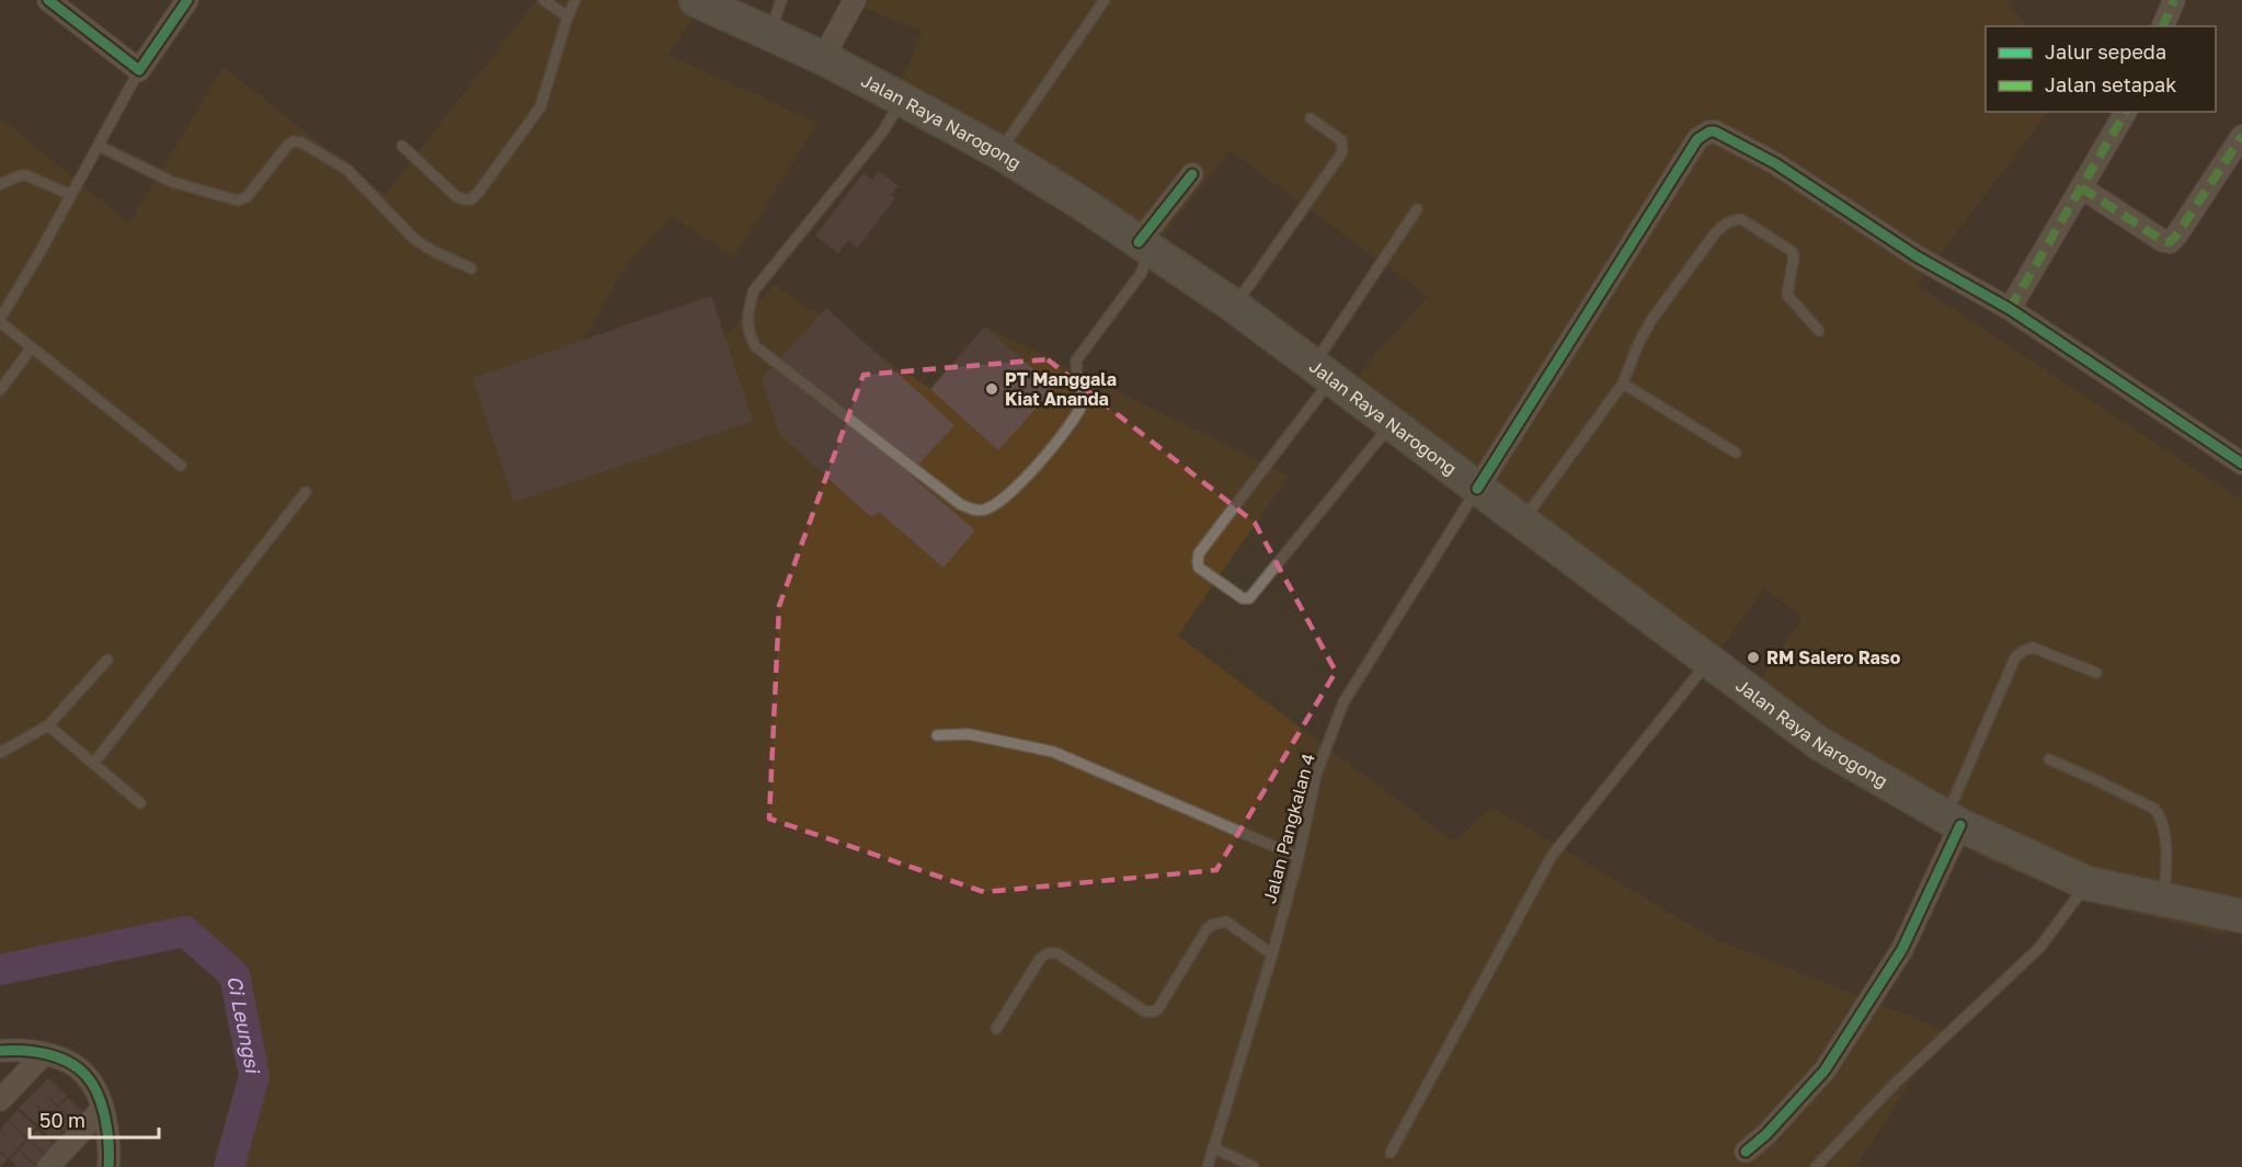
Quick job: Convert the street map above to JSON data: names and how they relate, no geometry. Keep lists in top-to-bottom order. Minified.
{"streets":{"main road":["Jalan Raya Narogong"],"lane":["Jalan Pangkalan 4"]},"crossings":[["Jalan Raya Narogong","Jalan Pangkalan 4"]],"water":["Ci Leungsi"],"places":["PT Manggala Kiat Ananda","RM Salero Raso"],"legend":["Jalur sepeda","Jalan setapak"],"scale_bar":"50 m"}
